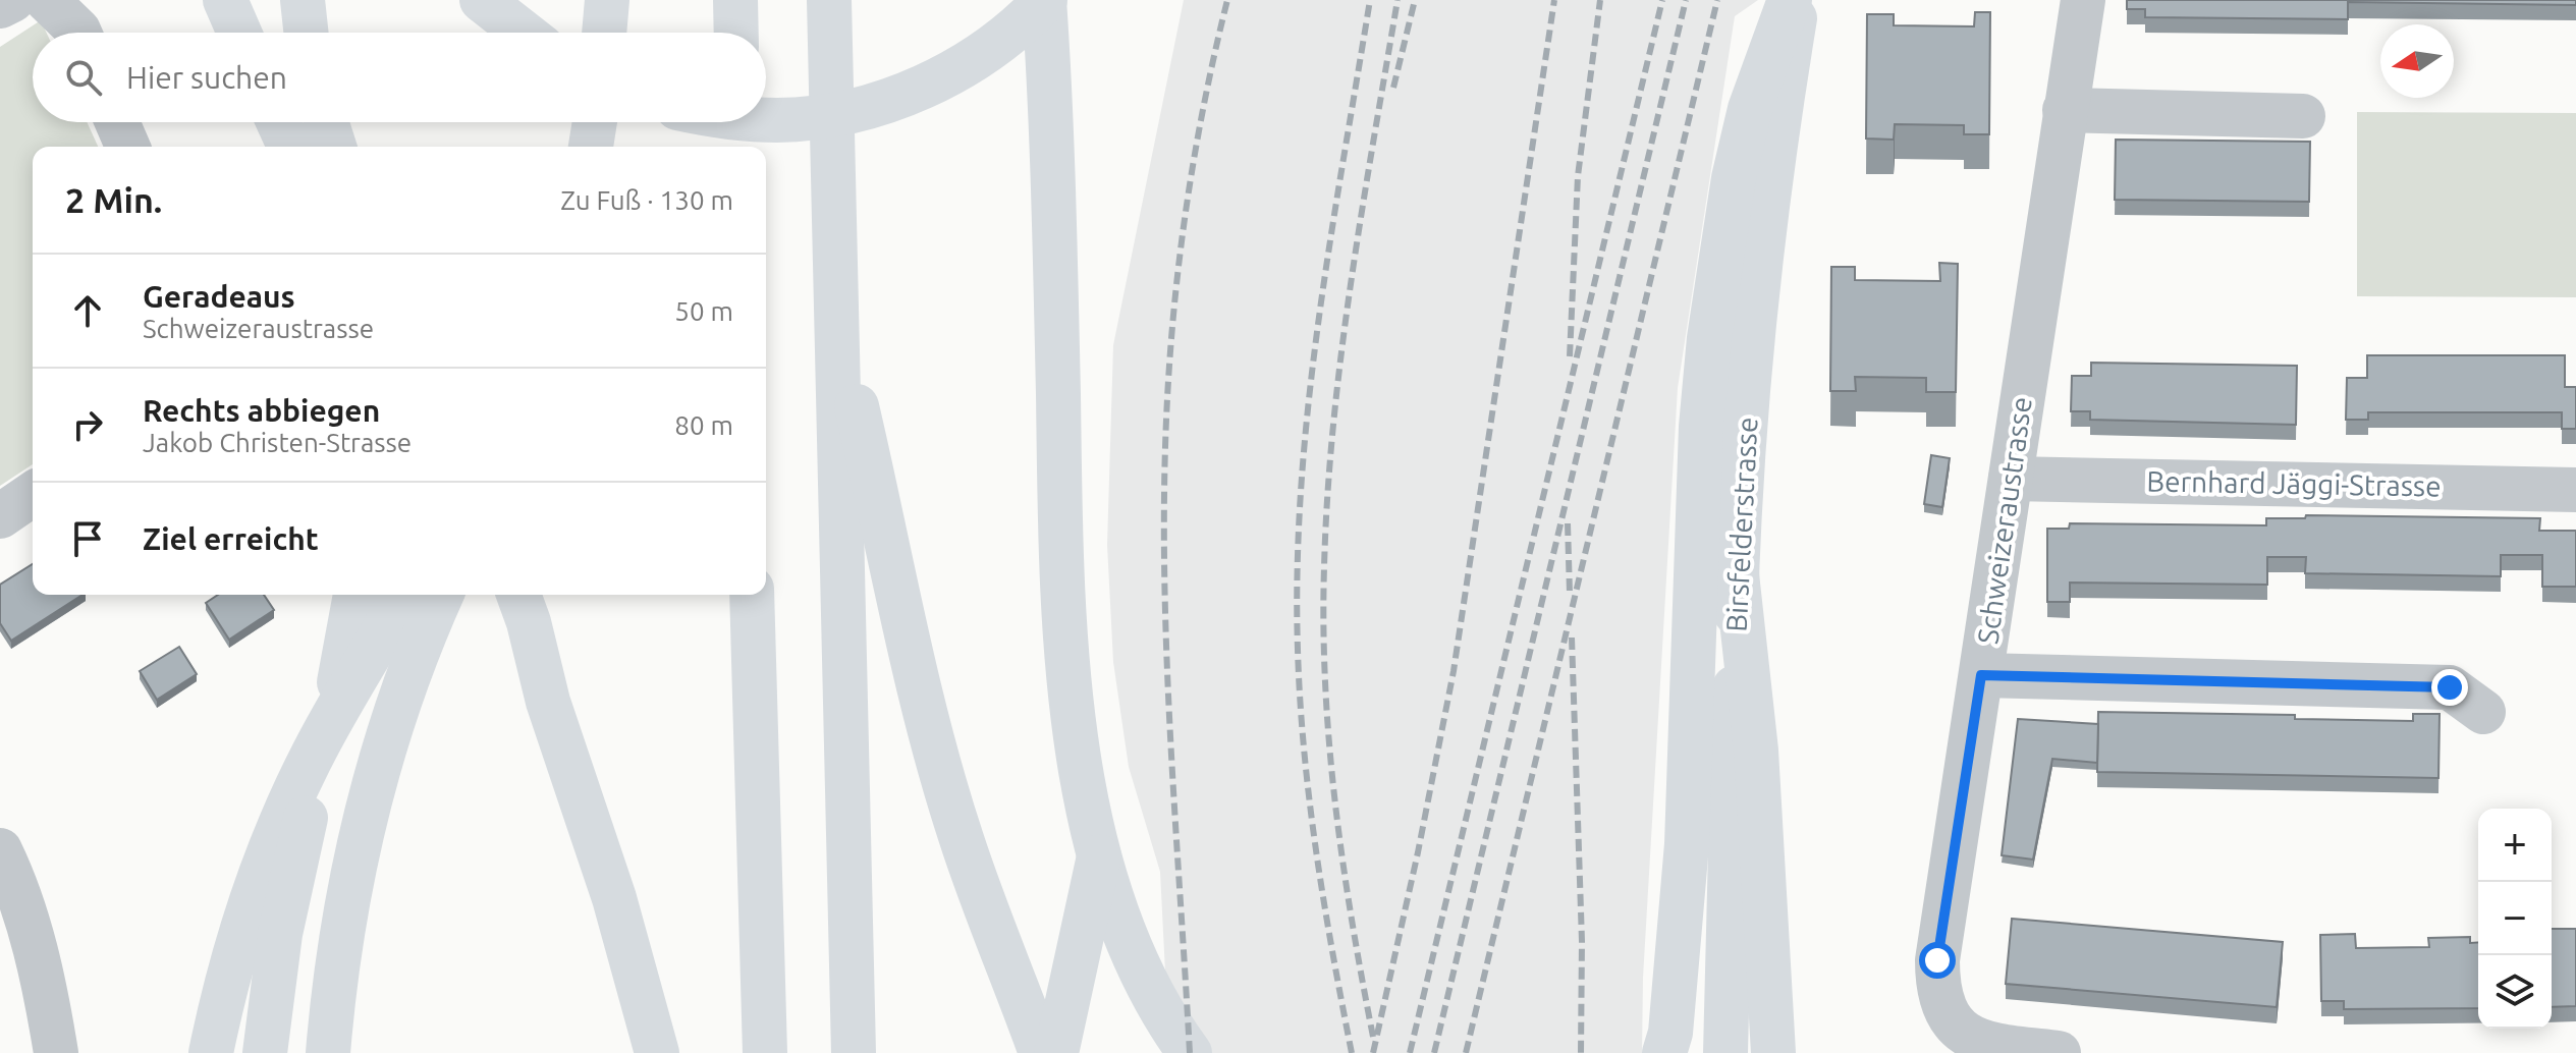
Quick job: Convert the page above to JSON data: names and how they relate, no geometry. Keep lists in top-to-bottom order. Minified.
{"streets":{"main road":["Birsfelderstrasse"],"street":["Bernhard Jäggi-Strasse","Schweizeraustrasse"]},"crossings":[["Bernhard Jäggi-Strasse","Schweizeraustrasse"]],"north":"left","page":{"search":"Hier suchen","heading":["2 Min.","Zu Fuß · 130 m"],"list":[["Geradeaus","Schweizeraustrasse","50 m"],["Rechts abbiegen","Jakob Christen-Strasse","80 m"],"Ziel erreicht"],"map_buttons":["+","−"]}}
